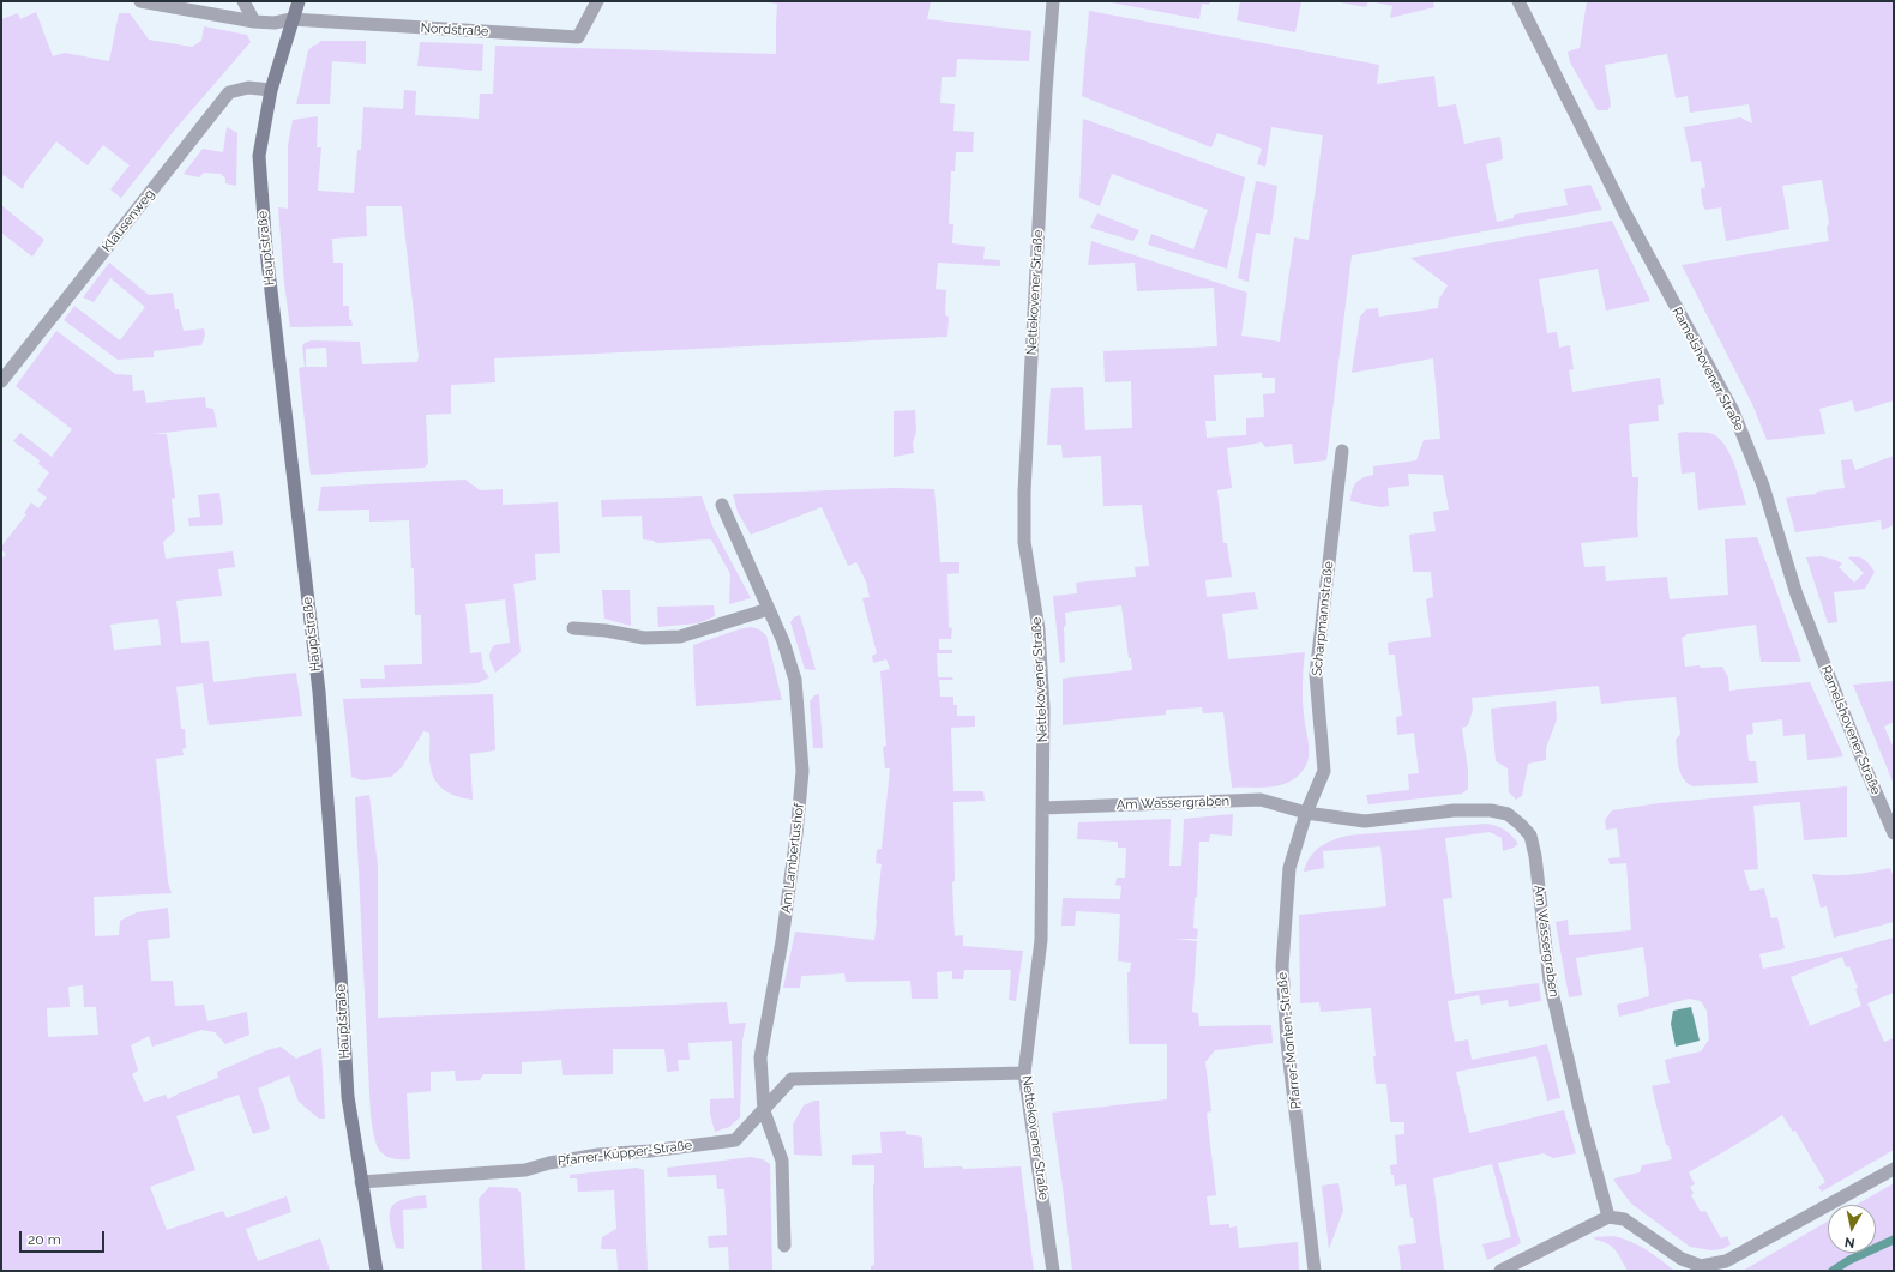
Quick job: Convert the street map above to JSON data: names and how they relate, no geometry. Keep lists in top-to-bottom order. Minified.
{"streets":{"main road":["Hauptstraße"],"street":["Nordstraße","Klausenweg","Nettekovener Straße","Ramelshovener Straße","Scharpmannstraße","Am Wassergraben","Am Lambertushof","Pfarrer-Monten-Straße","Pfarrer-Küpper-Straße"]},"crossings":[["Nordstraße","Hauptstraße"],["Klausenweg","Hauptstraße"],["Hauptstraße","Pfarrer-Küpper-Straße"],["Nettekovener Straße","Am Wassergraben"],["Nettekovener Straße","Pfarrer-Küpper-Straße"],["Scharpmannstraße","Am Wassergraben"],["Scharpmannstraße","Pfarrer-Monten-Straße"],["Am Wassergraben","Pfarrer-Monten-Straße"],["Am Lambertushof","Pfarrer-Küpper-Straße"]],"scale_bar":"20 m","north":"bottom"}
